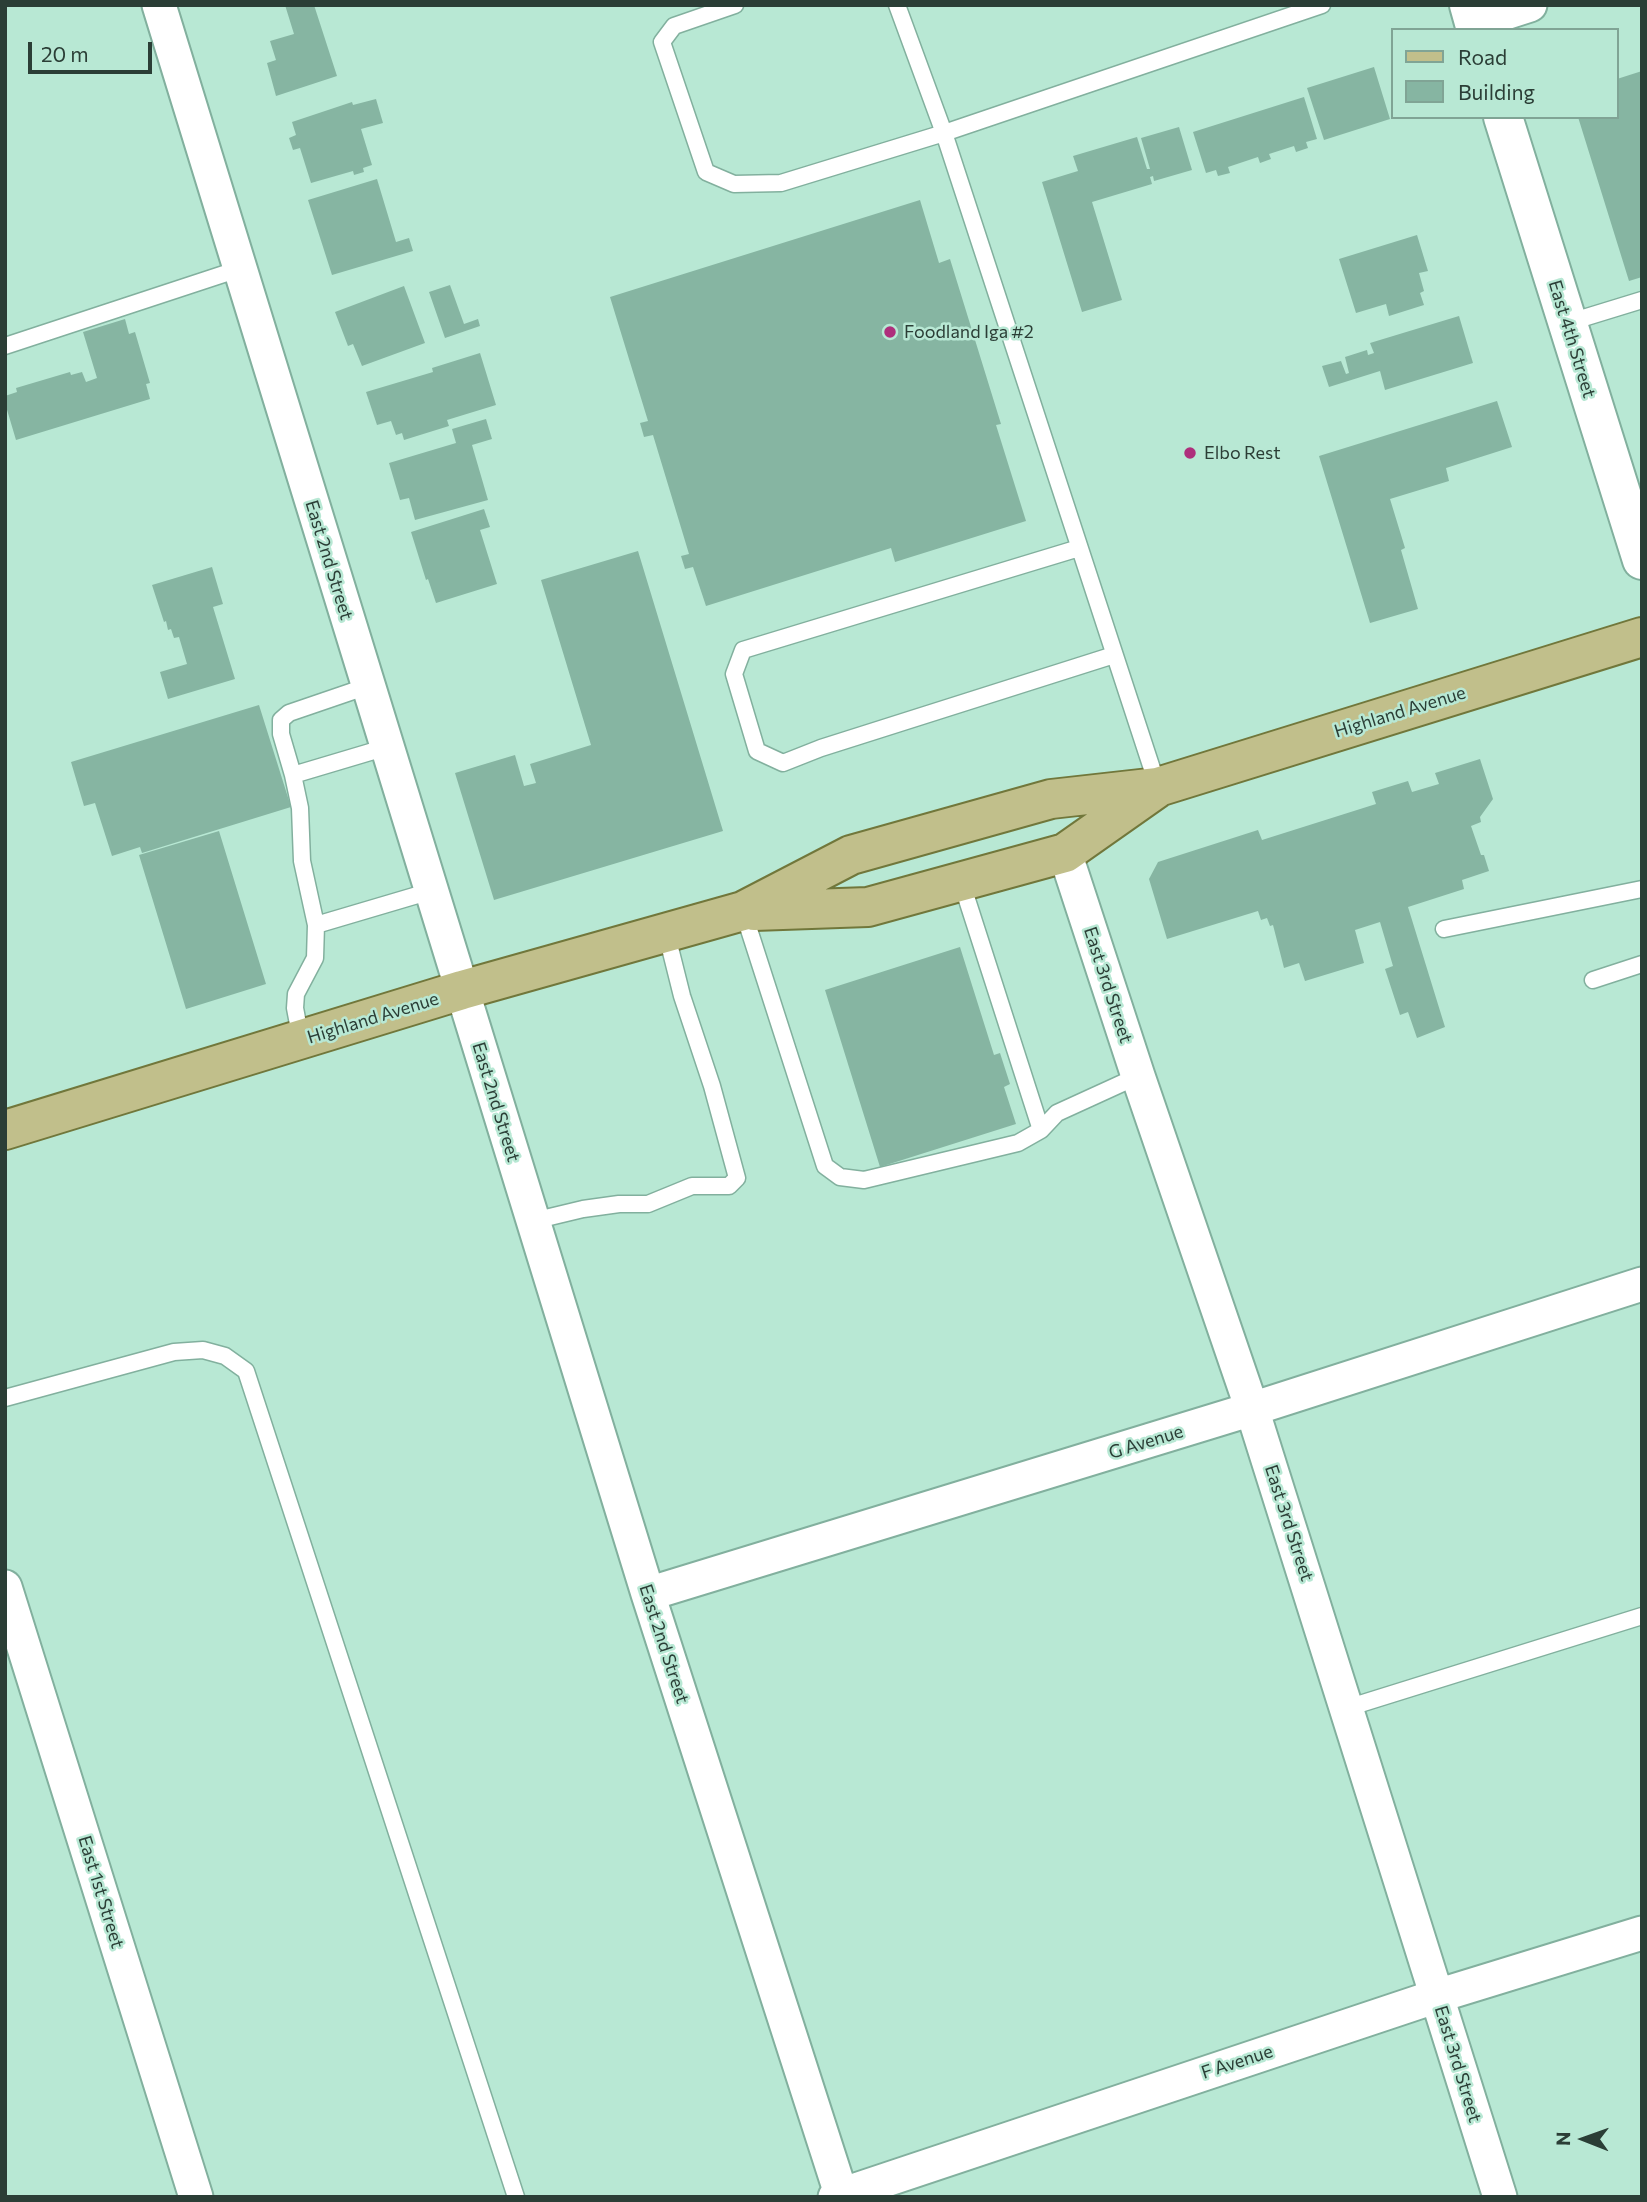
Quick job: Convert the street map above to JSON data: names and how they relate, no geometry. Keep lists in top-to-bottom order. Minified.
{"streets":{"main road":["Highland Avenue"],"street":["East 4th Street","East 2nd Street","East 3rd Street","G Avenue","East 1st Street","F Avenue"]},"crossings":[["East 2nd Street","Highland Avenue"],["East 2nd Street","G Avenue"],["East 2nd Street","F Avenue"],["Highland Avenue","East 3rd Street"],["East 3rd Street","G Avenue"],["East 3rd Street","F Avenue"]],"places":["Foodland Iga #2","Elbo Rest"],"legend":["Road","Building"],"scale_bar":"20 m","north":"left"}
